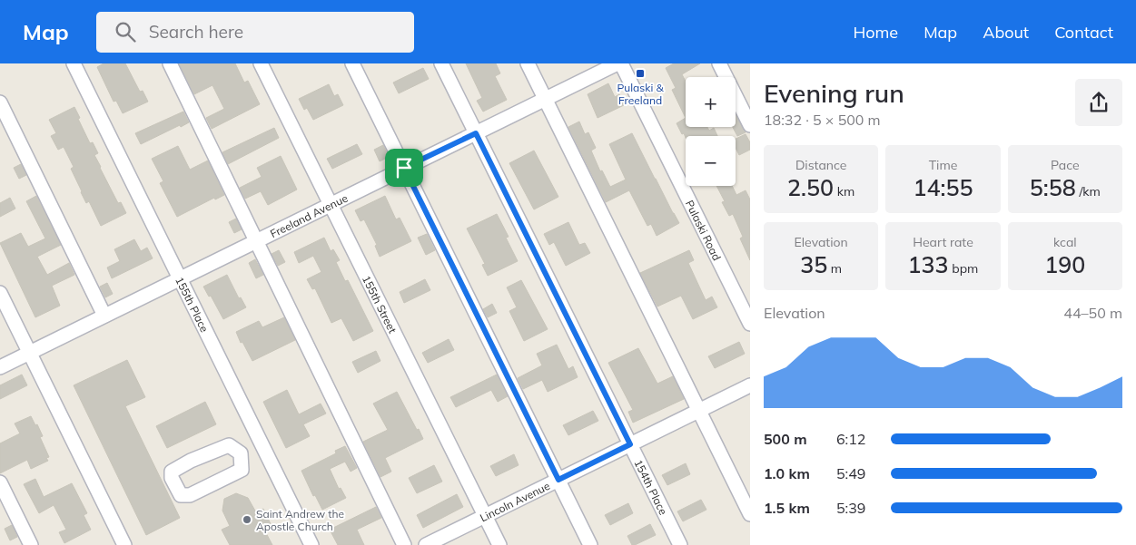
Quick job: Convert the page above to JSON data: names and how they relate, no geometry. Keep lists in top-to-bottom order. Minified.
{"streets":{"street":["Freeland Avenue","Pulaski Road","155th Place","155th Street","154th Place","Lincoln Avenue"]},"crossings":[["Freeland Avenue","155th Place"],["Freeland Avenue","155th Street"],["Freeland Avenue","154th Place"],["155th Street","Lincoln Avenue"],["154th Place","Lincoln Avenue"]],"places":{"transit":["Pulaski & Freeland"],"other":["Saint Andrew the Apostle Church"]},"page":{"header":"Map","search":"Search here","nav":["Home","Map","About","Contact"],"heading":["Evening run","18:32 · 5 × 500 m"],"map_buttons":["+","−"],"stats":[["Distance","2.50 km"],["Time","14:55"],["Pace","5:58 /km"],["Elevation","35 m"],["Heart rate","133 bpm"],["kcal","190"]],"chart":["Elevation","44–50 m"],"list":[{"name":"500 m","note":"6:12"},{"name":"1.0 km","note":"5:49"},{"name":"1.5 km","note":"5:39"}]}}
